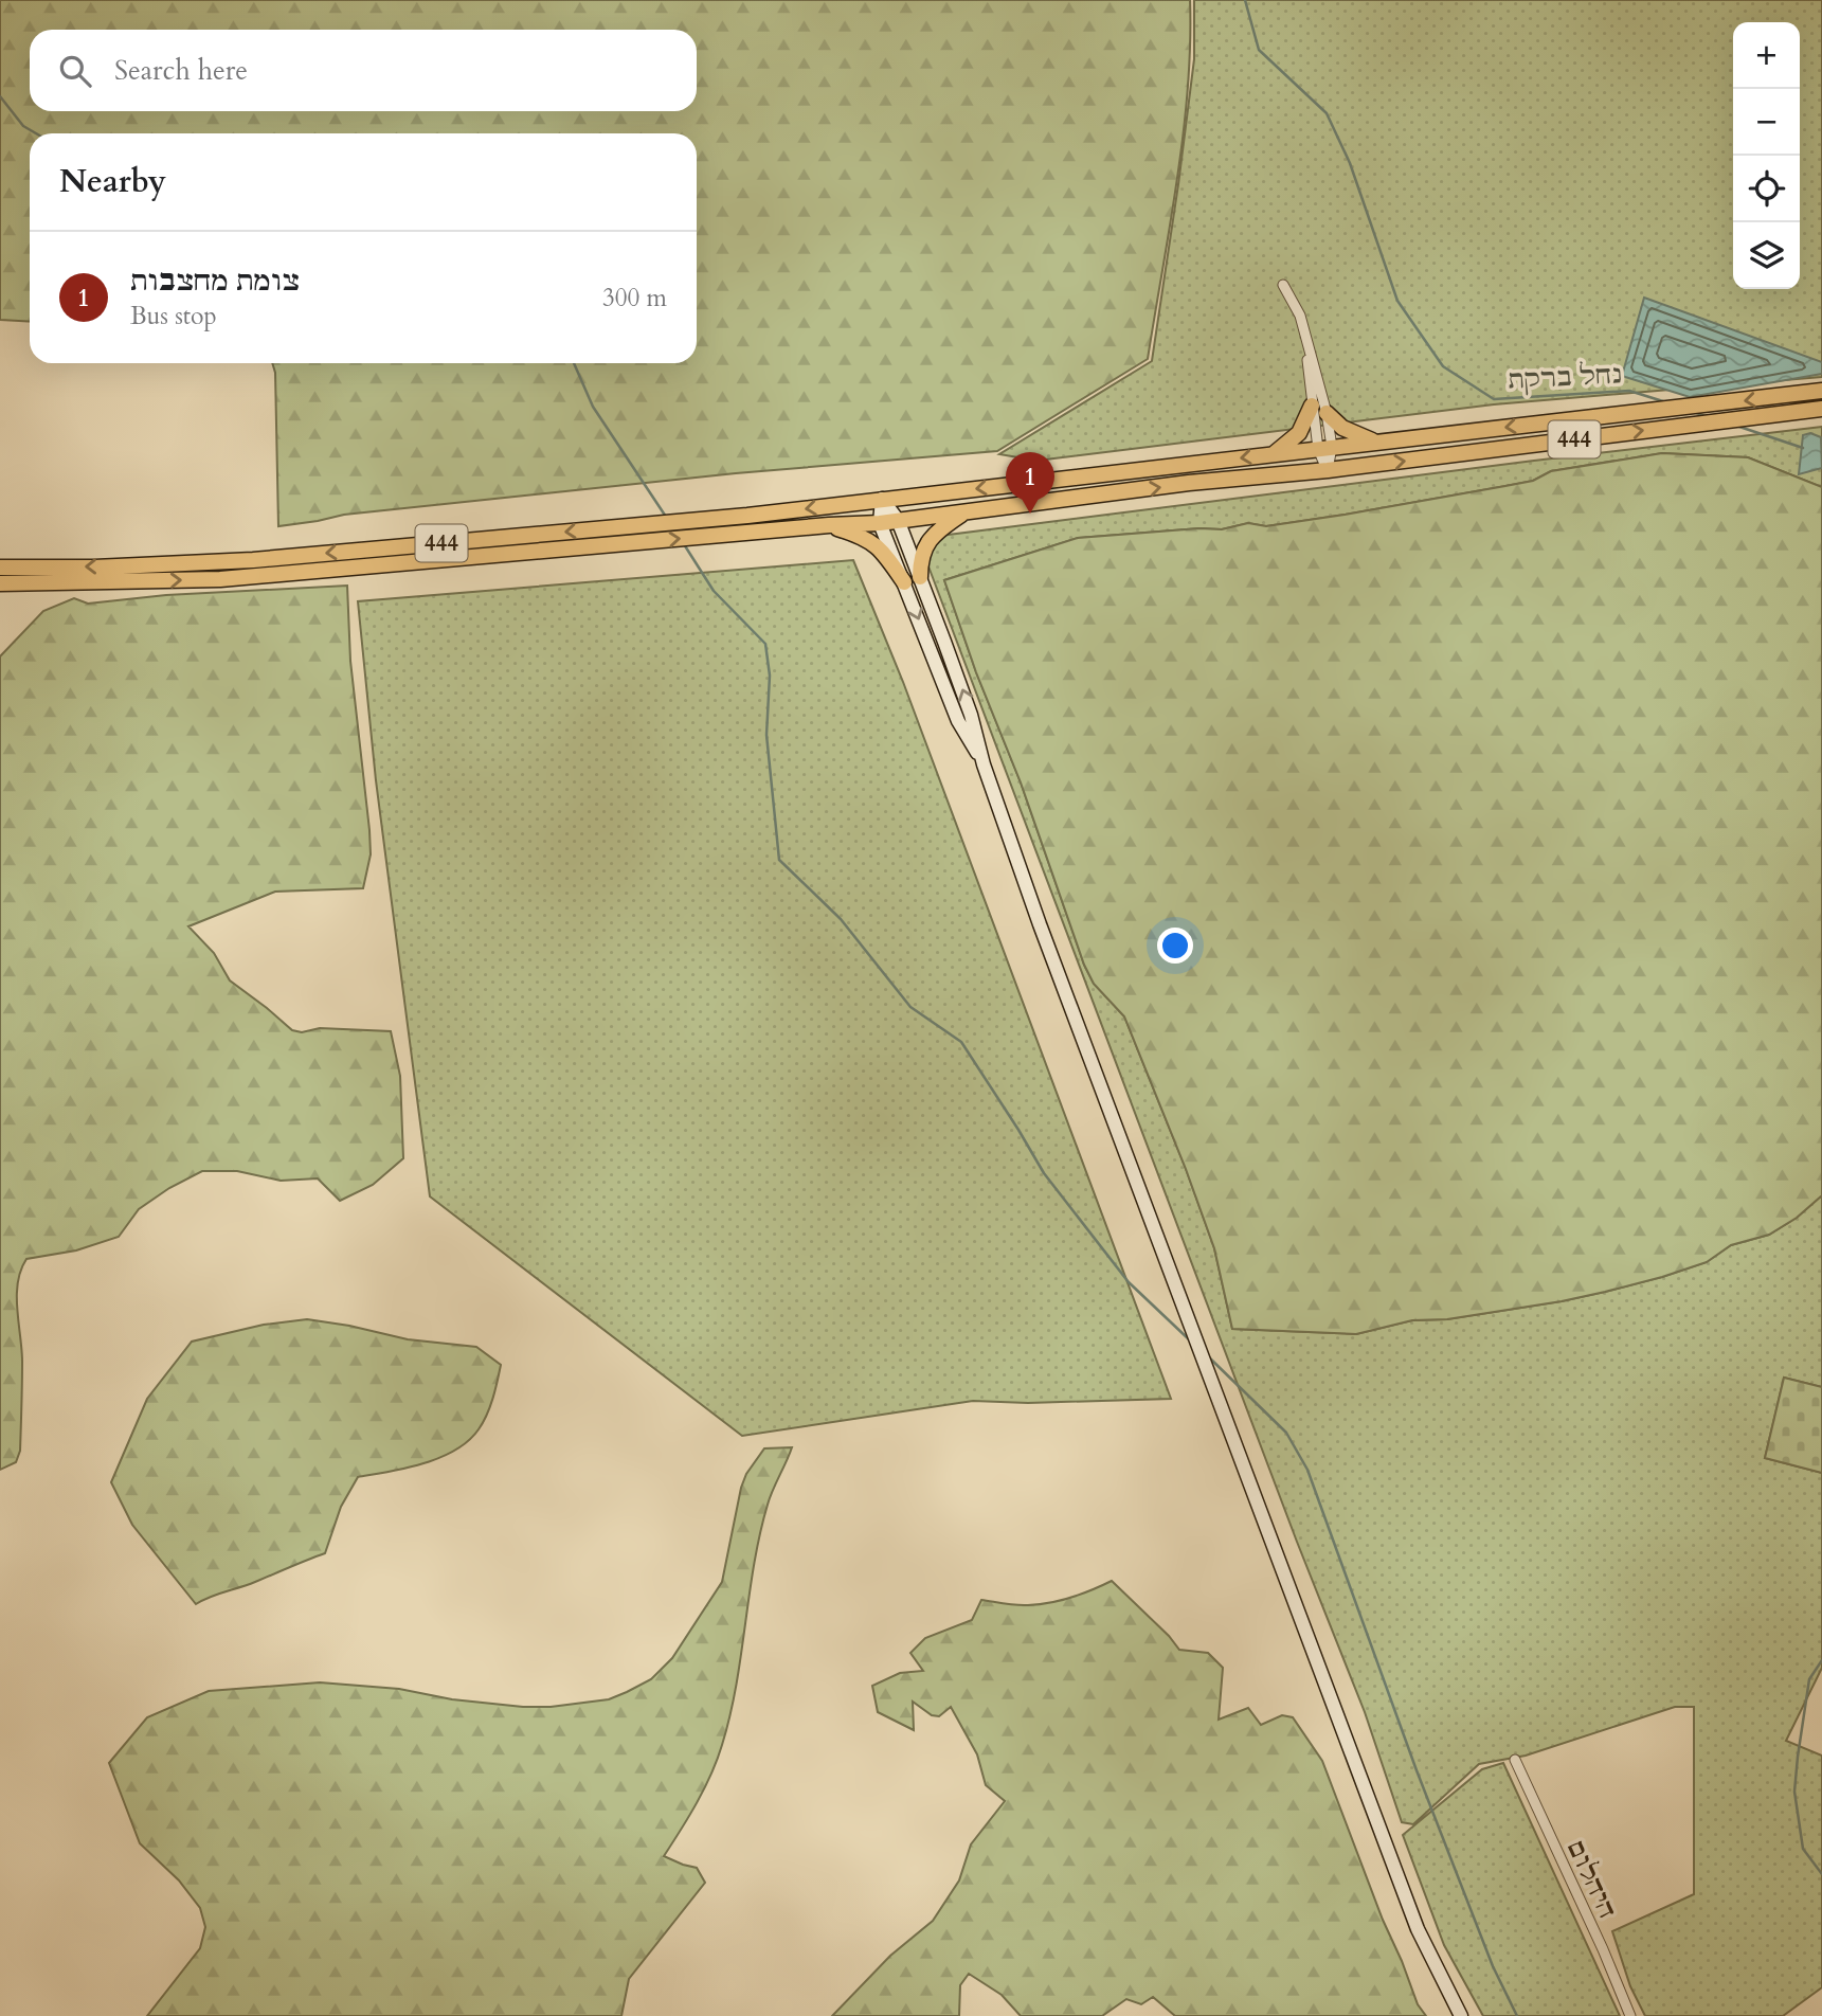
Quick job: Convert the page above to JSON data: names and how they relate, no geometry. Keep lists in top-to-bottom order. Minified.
{"streets":{"main road":["444"],"street":["היהלום"]},"water":["נחל ברקת"],"page":{"map_buttons":["+","−"],"search":"Search here","heading":"Nearby","list":[{"mark":"1","name":"צומת מחצבות","note":"Bus stop","value":"300 m"}],"pins":"1"}}
